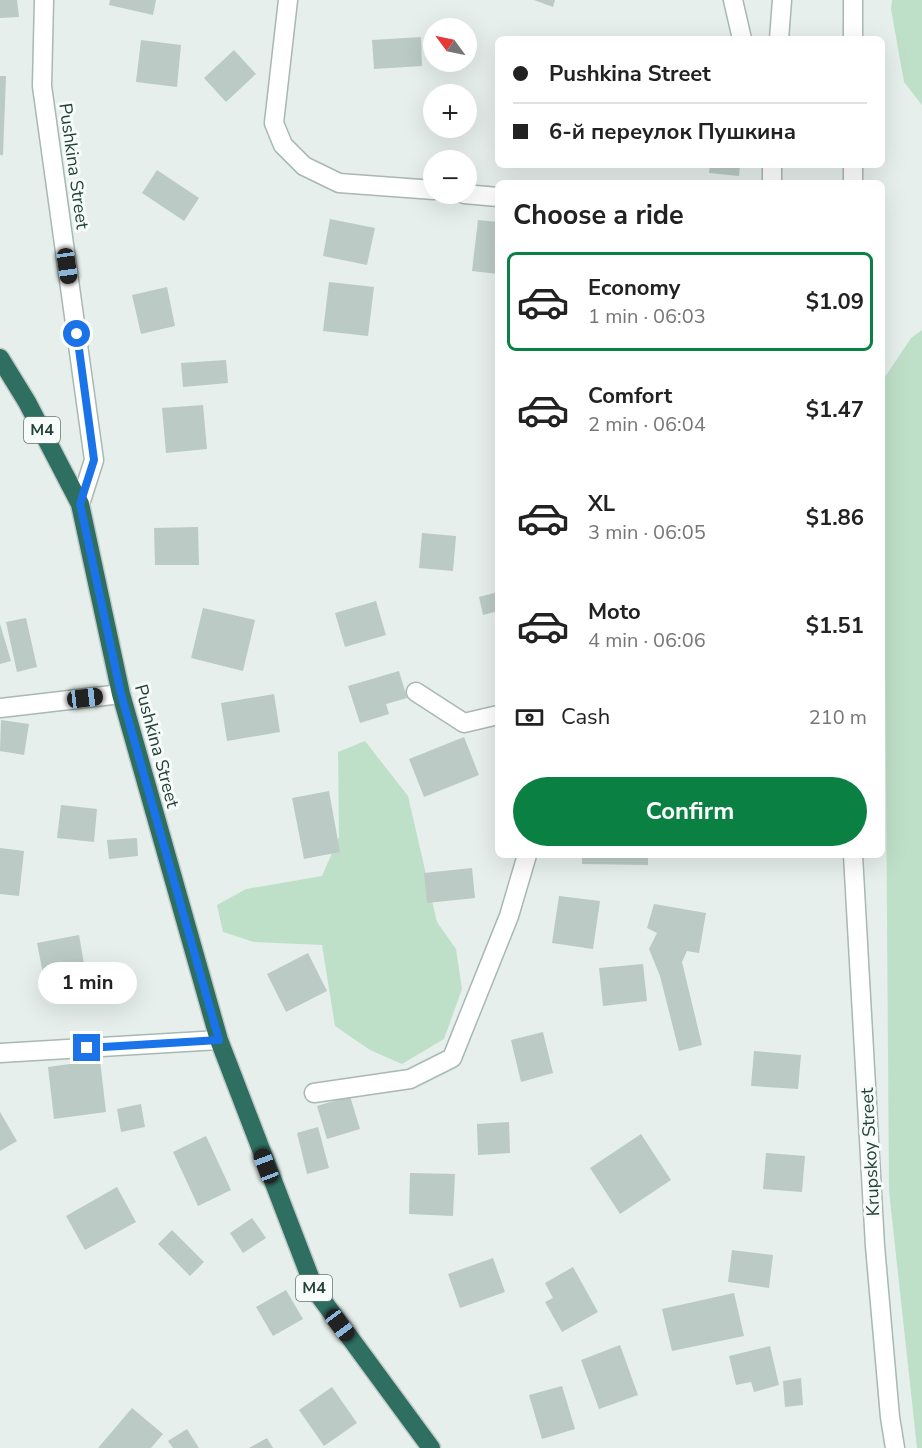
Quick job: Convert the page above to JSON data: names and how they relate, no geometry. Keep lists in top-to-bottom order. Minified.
{"streets":{"highway":["Pushkina Street","M4"],"street":["Krupskoy Street"]},"crossings":[["Pushkina Street","M4"]],"north":"top left","page":{"map_buttons":["+","−"],"banner":["Pushkina Street","6-й переулок Пушкина"],"heading":"Choose a ride","list":[{"name":"Economy","note":"1 min · 06:03","value":"$1.09"},{"name":"Comfort","note":"2 min · 06:04","value":"$1.47"},{"name":"XL","note":"3 min · 06:05","value":"$1.86"},{"name":"Moto","note":"4 min · 06:06","value":"$1.51"}],"pay":["Cash","210 m"],"buttons":"Confirm","bubble":"1 min"}}
